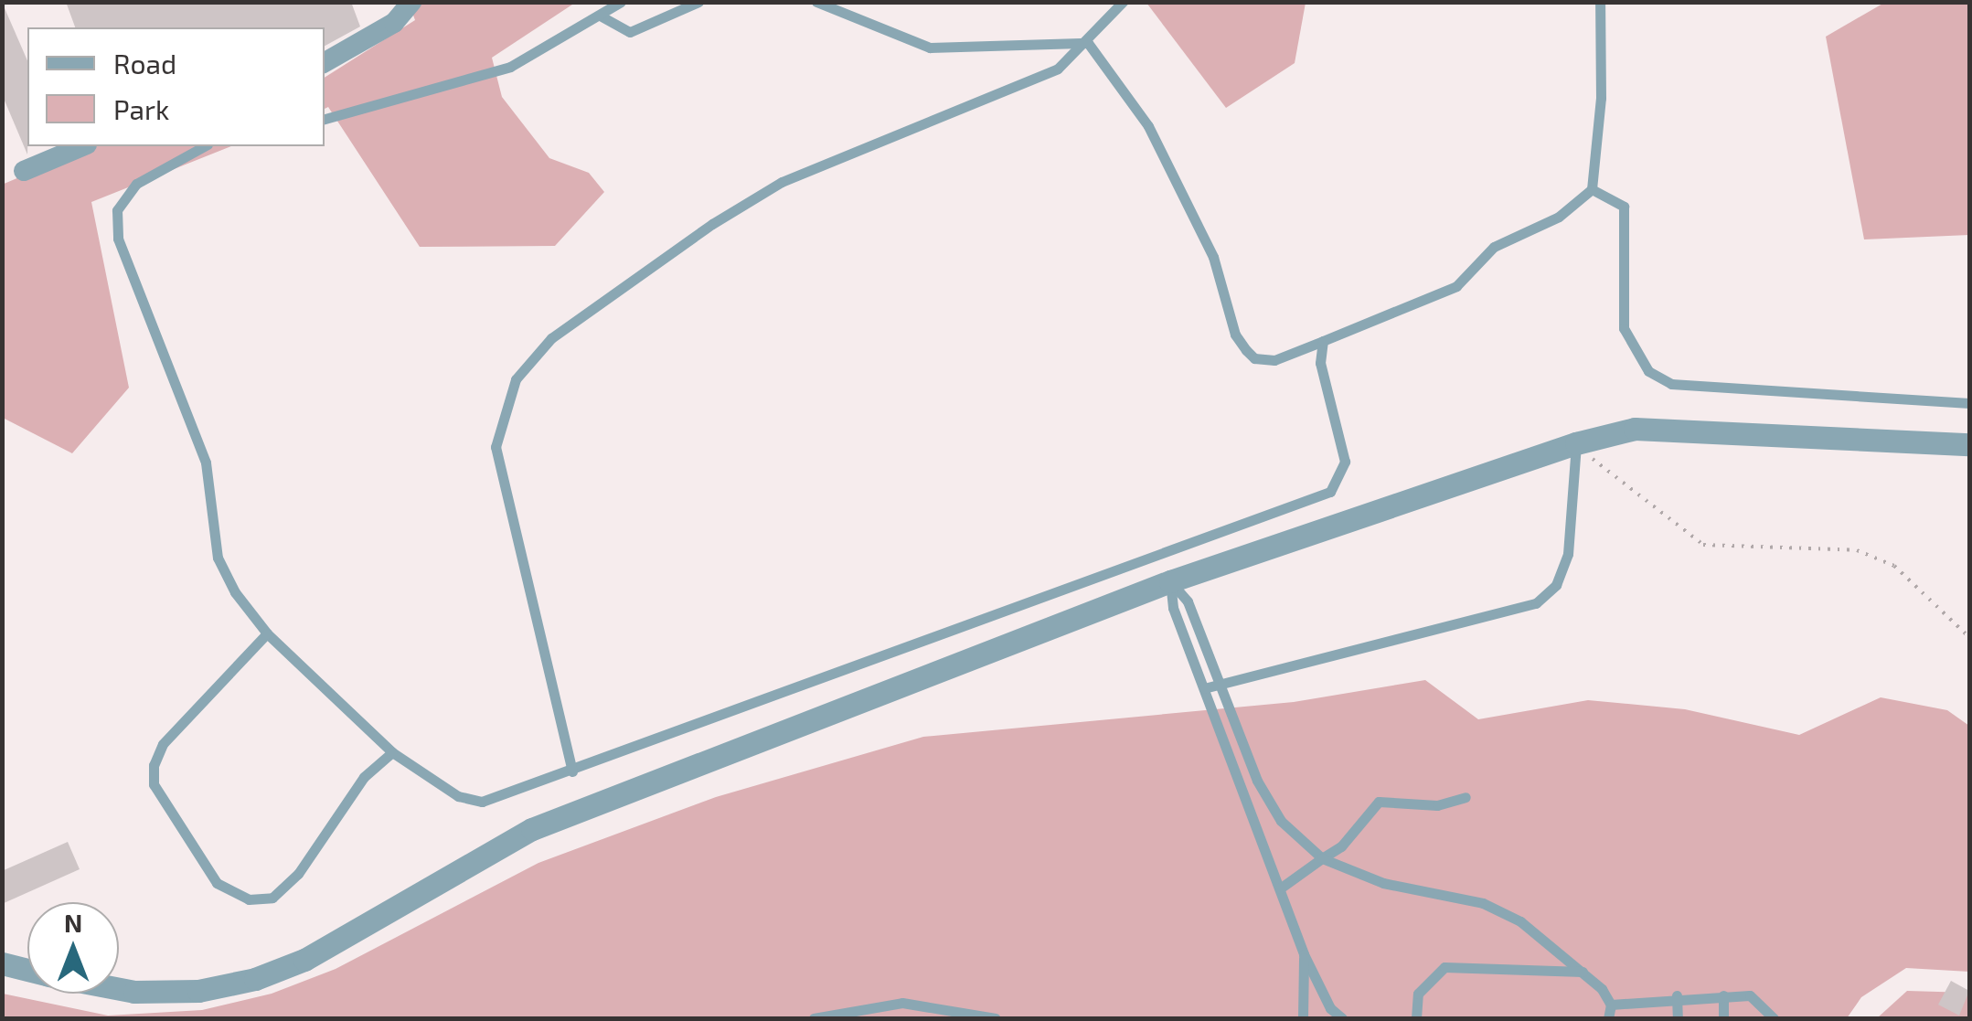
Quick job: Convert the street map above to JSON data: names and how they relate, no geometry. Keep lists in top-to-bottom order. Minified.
{"legend":["Road","Park"],"north":"top"}
